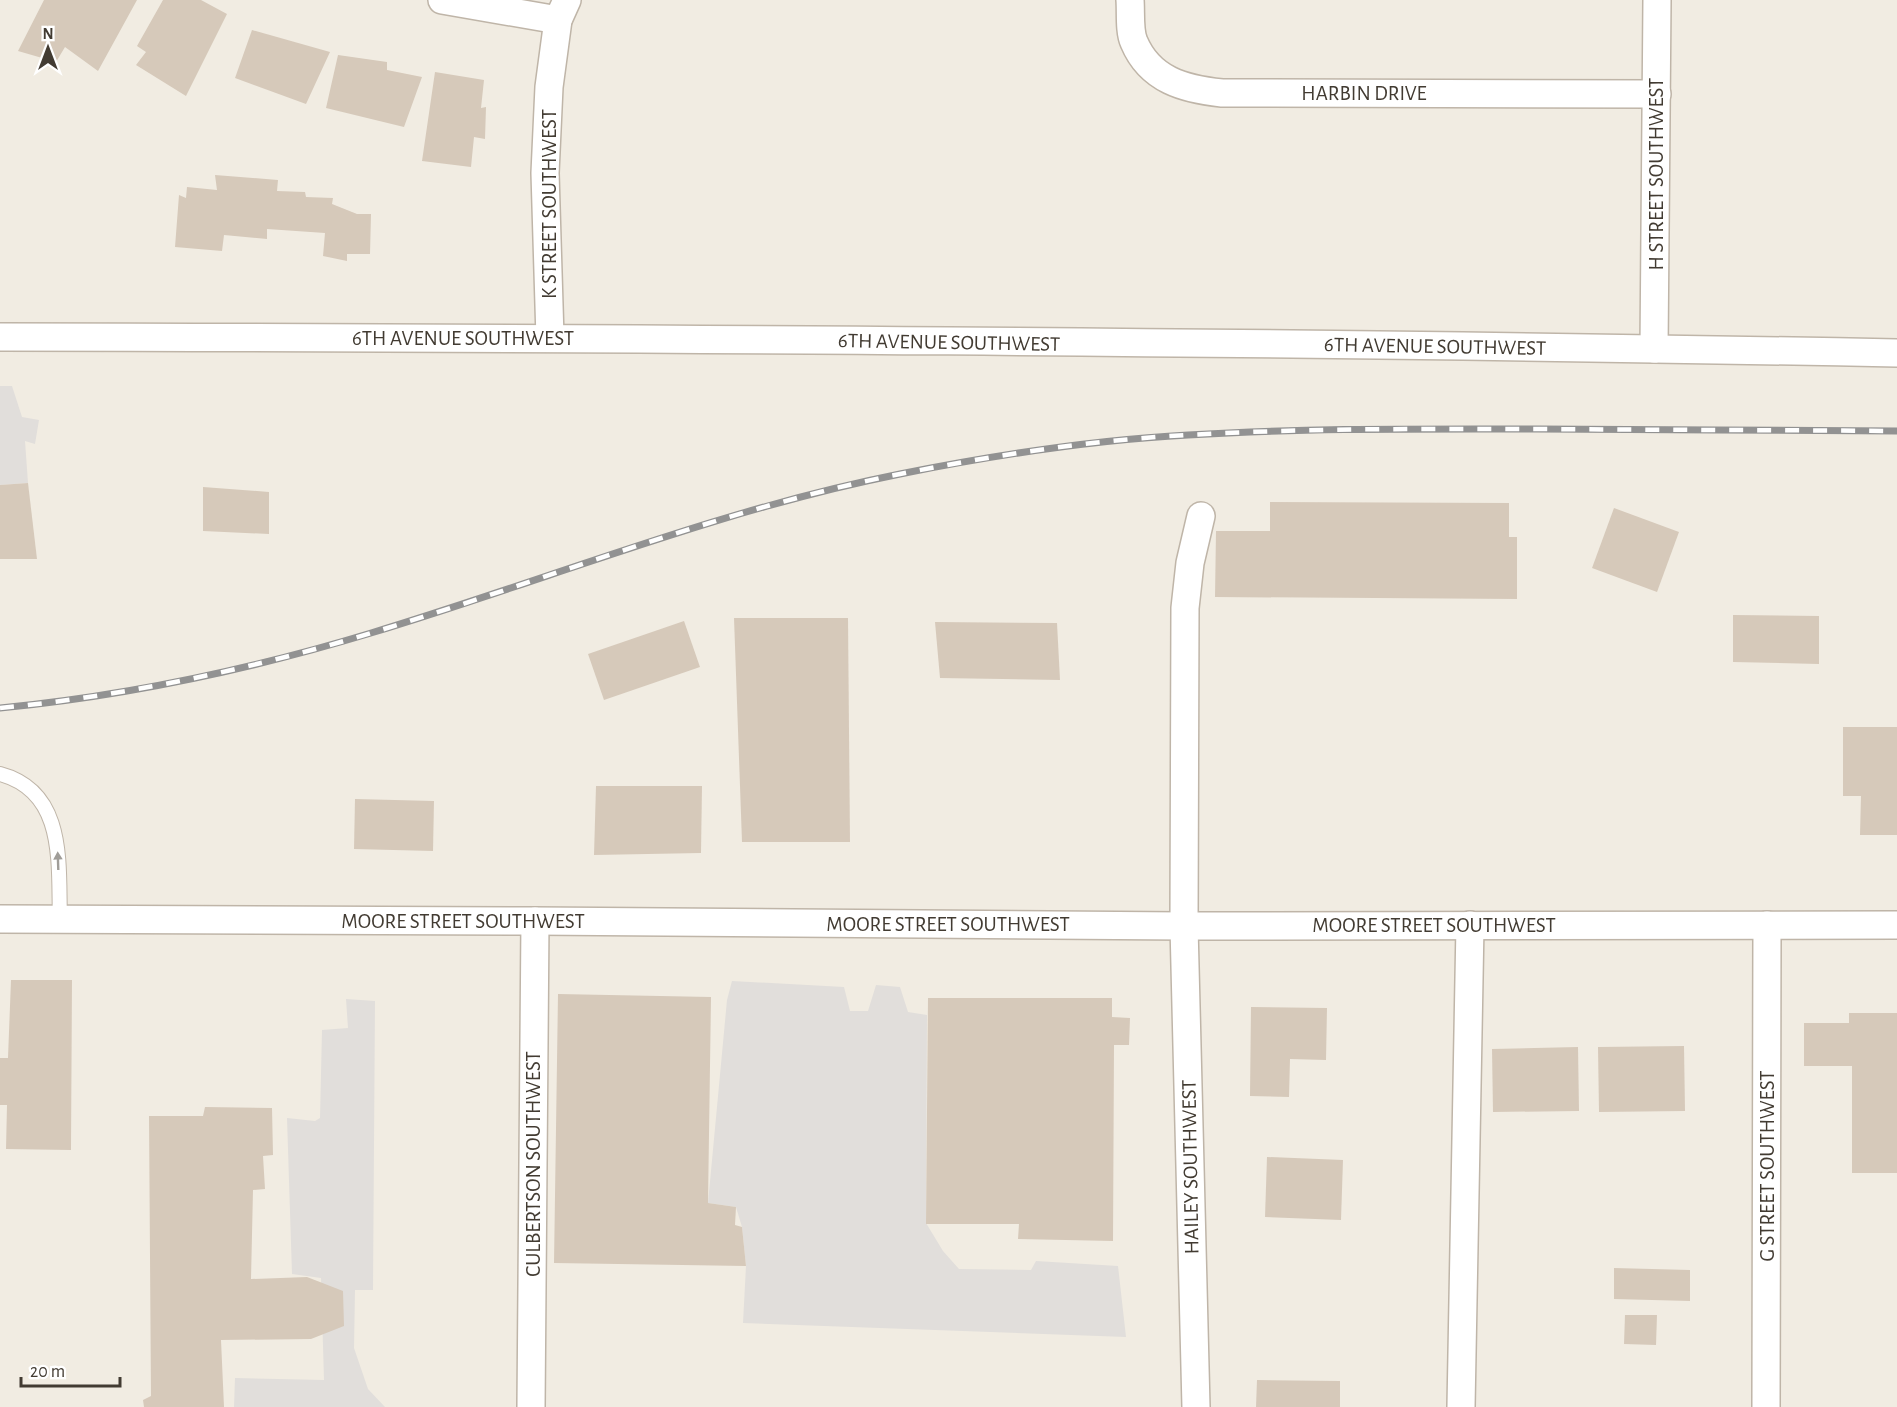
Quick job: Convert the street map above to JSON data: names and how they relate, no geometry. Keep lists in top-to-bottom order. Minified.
{"streets":{"street":["HARBIN DRIVE","H STREET SOUTHWEST","K STREET SOUTHWEST","6TH AVENUE SOUTHWEST","MOORE STREET SOUTHWEST","CULBERTSON SOUTHWEST","G STREET SOUTHWEST","HAILEY SOUTHWEST"]},"crossings":[["HARBIN DRIVE","H STREET SOUTHWEST"],["H STREET SOUTHWEST","6TH AVENUE SOUTHWEST"],["K STREET SOUTHWEST","6TH AVENUE SOUTHWEST"],["MOORE STREET SOUTHWEST","CULBERTSON SOUTHWEST"],["MOORE STREET SOUTHWEST","G STREET SOUTHWEST"],["MOORE STREET SOUTHWEST","HAILEY SOUTHWEST"]],"scale_bar":"20 m","north":"top"}
